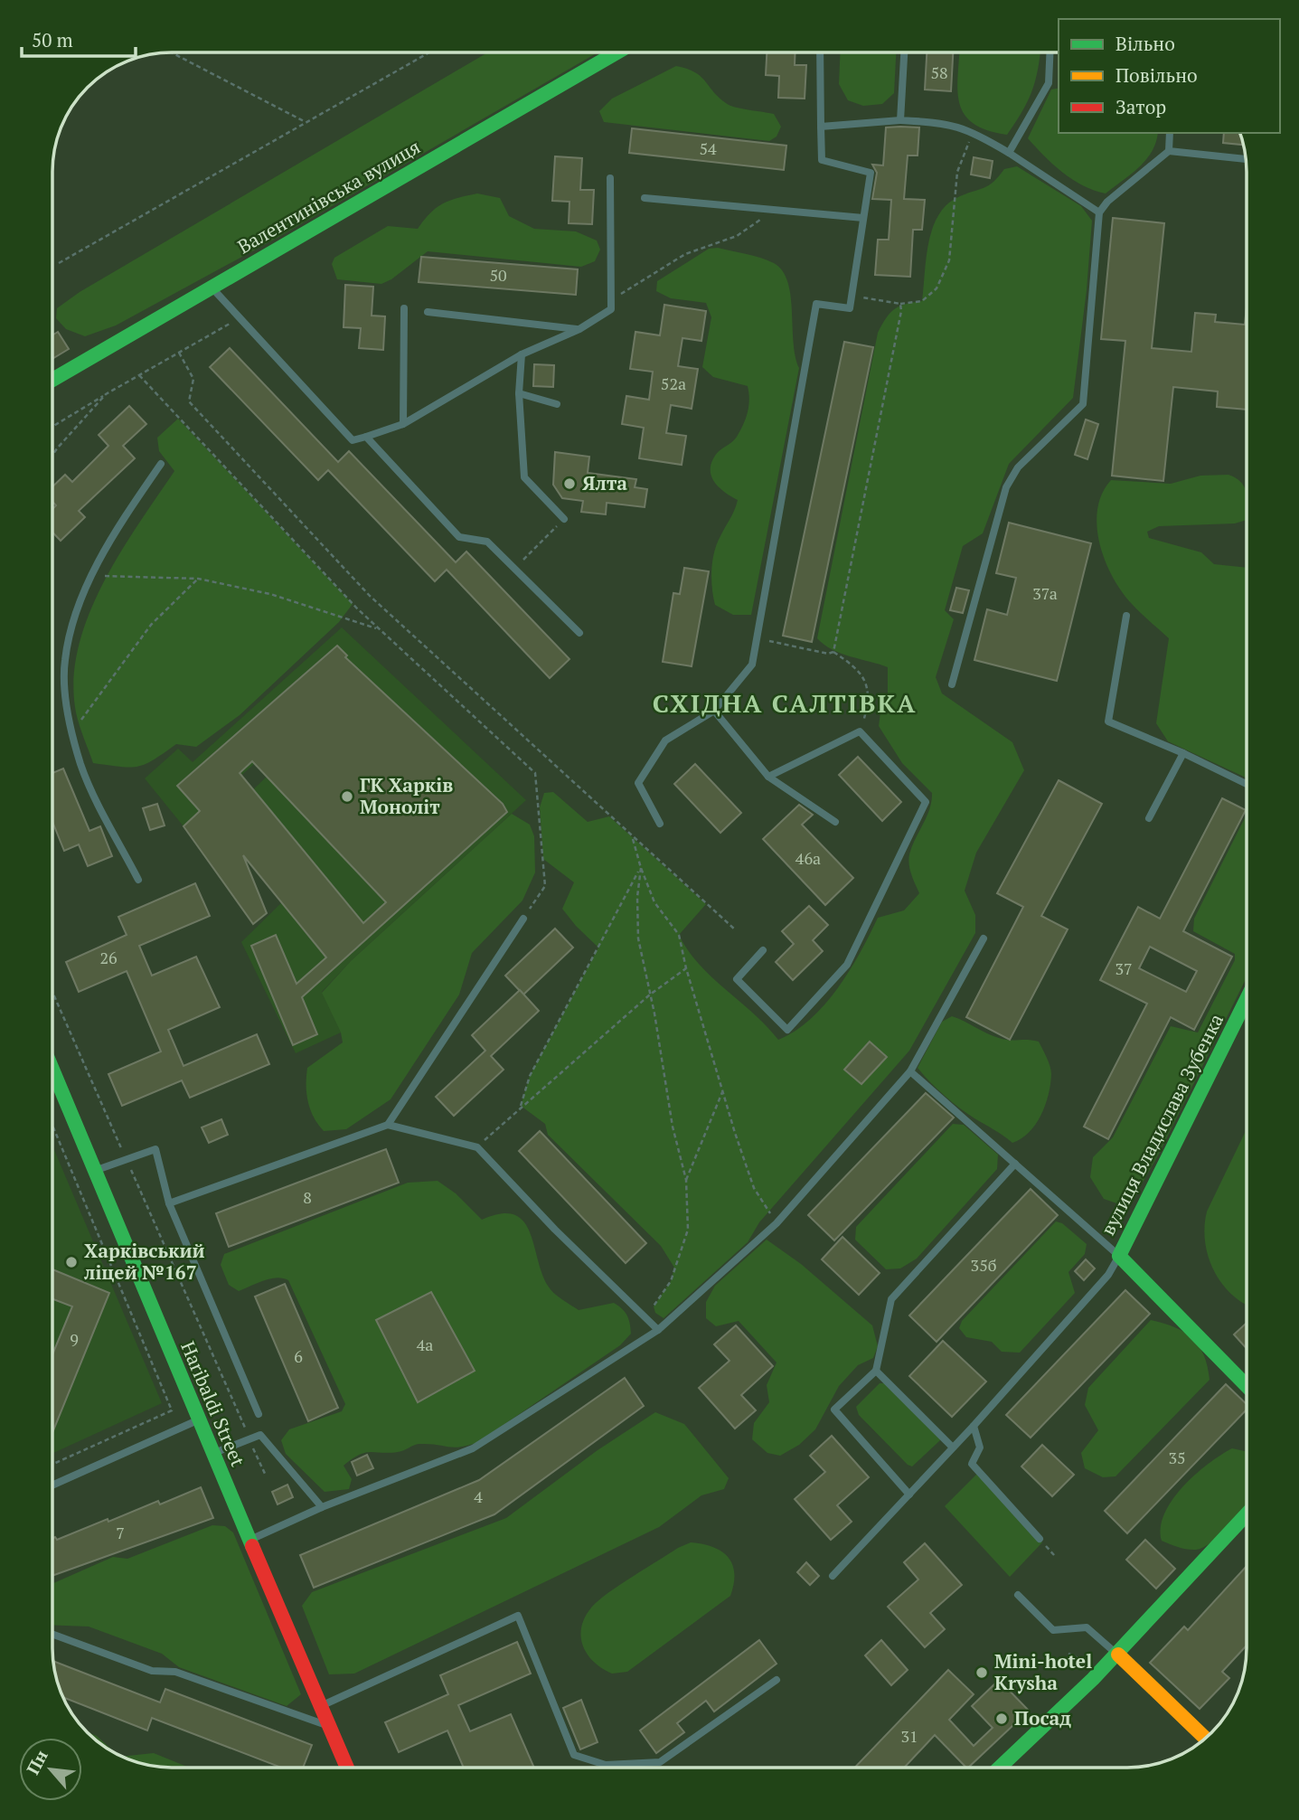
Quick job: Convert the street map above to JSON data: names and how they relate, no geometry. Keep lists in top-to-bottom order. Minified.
{"streets":{"street":["Валентинівська вулиця","вулиця Владислава Зубенка","Haribaldi Street"]},"districts":["СХІДНА САЛТІВКА"],"places":["Ялта","ГК Харків Моноліт","Харківський ліцей №167","Mini-hotel Krysha","Посад"],"house_numbers":["58","54","50","52а","37а","46а","26","37","8","35б","9","4а","6","35","4","7","31"],"legend":["Вільно","Повільно","Затор"],"scale_bar":"50 m","north":"top left"}
